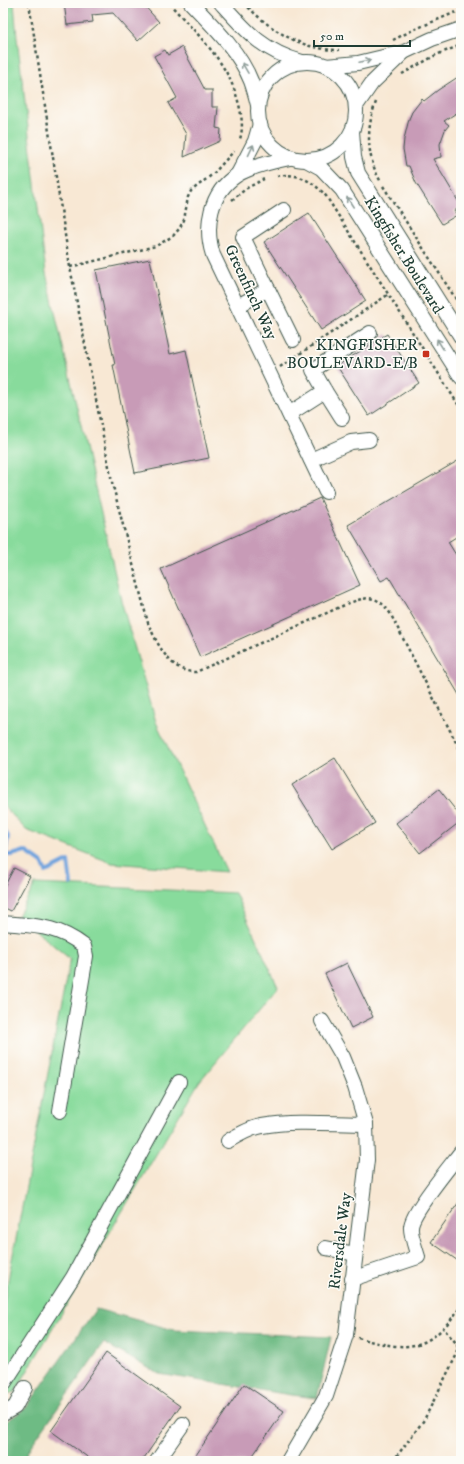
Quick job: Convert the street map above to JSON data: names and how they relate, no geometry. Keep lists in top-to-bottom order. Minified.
{"streets":{"street":["Kingfisher Boulevard","Greenfinch Way","Riversdale Way"]},"crossings":[["Kingfisher Boulevard","Greenfinch Way"]],"places":{"transit":["KINGFISHER BOULEVARD-E/B"]},"scale_bar":"50 m"}
